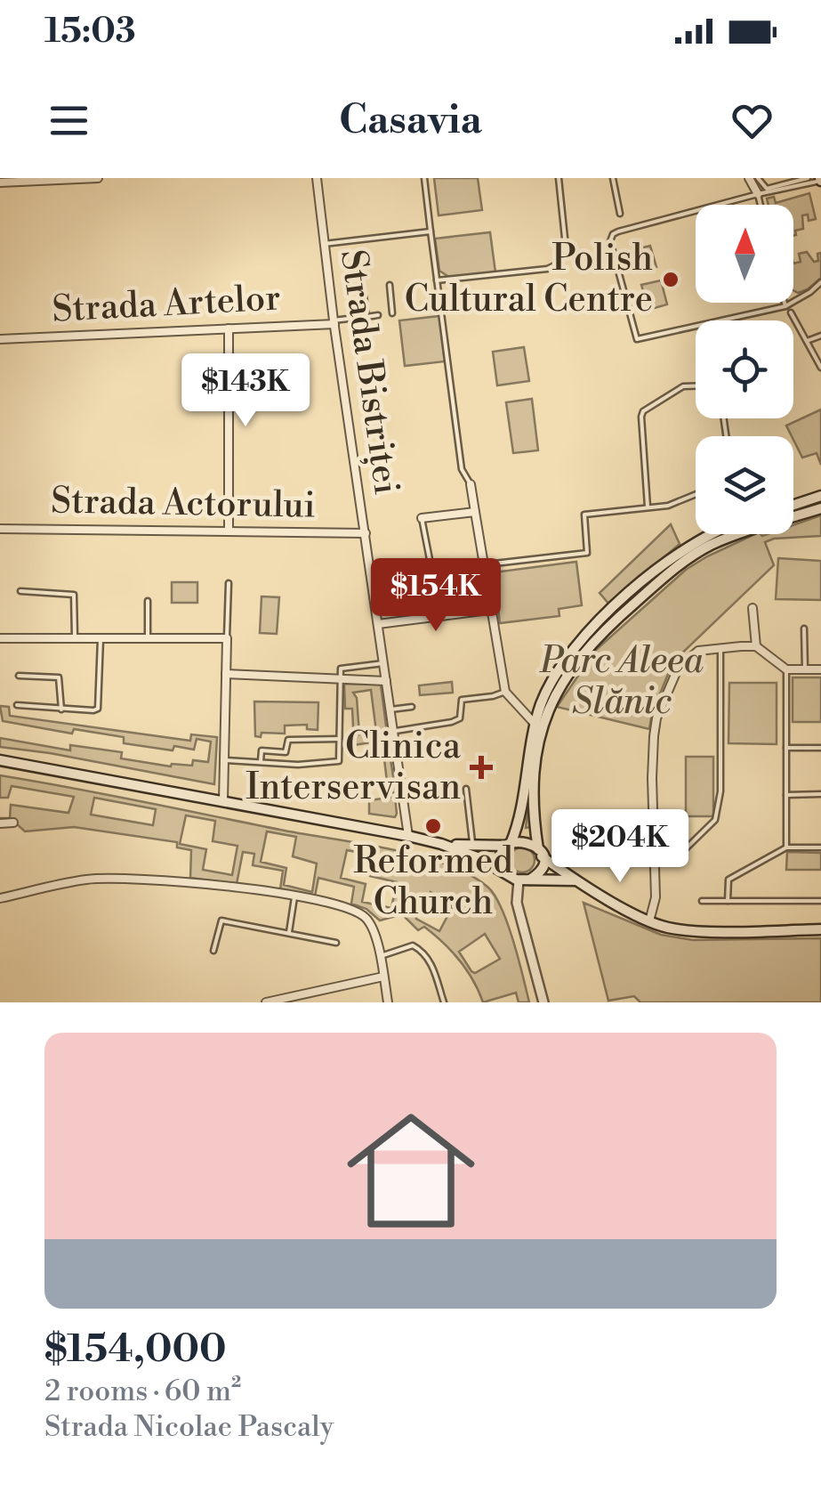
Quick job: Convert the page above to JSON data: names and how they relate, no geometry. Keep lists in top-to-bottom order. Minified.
{"streets":{"street":["Strada Artelor","Strada Bistriței","Strada Actorului"]},"crossings":[["Strada Artelor","Strada Bistriței"],["Strada Bistriței","Strada Actorului"]],"parks":["Parc Aleea Slănic"],"places":{"other":["Polish Cultural Centre","Reformed Church"],"health":["Clinica Interservisan"]},"north":"top","page":{"status":"15:03","header":"Casavia","price":["$143K","$154K","$204K"],"list":[{"name":"$154,000","note":"2 rooms · 60 m² · Strada Nicolae Pascaly"}]}}
